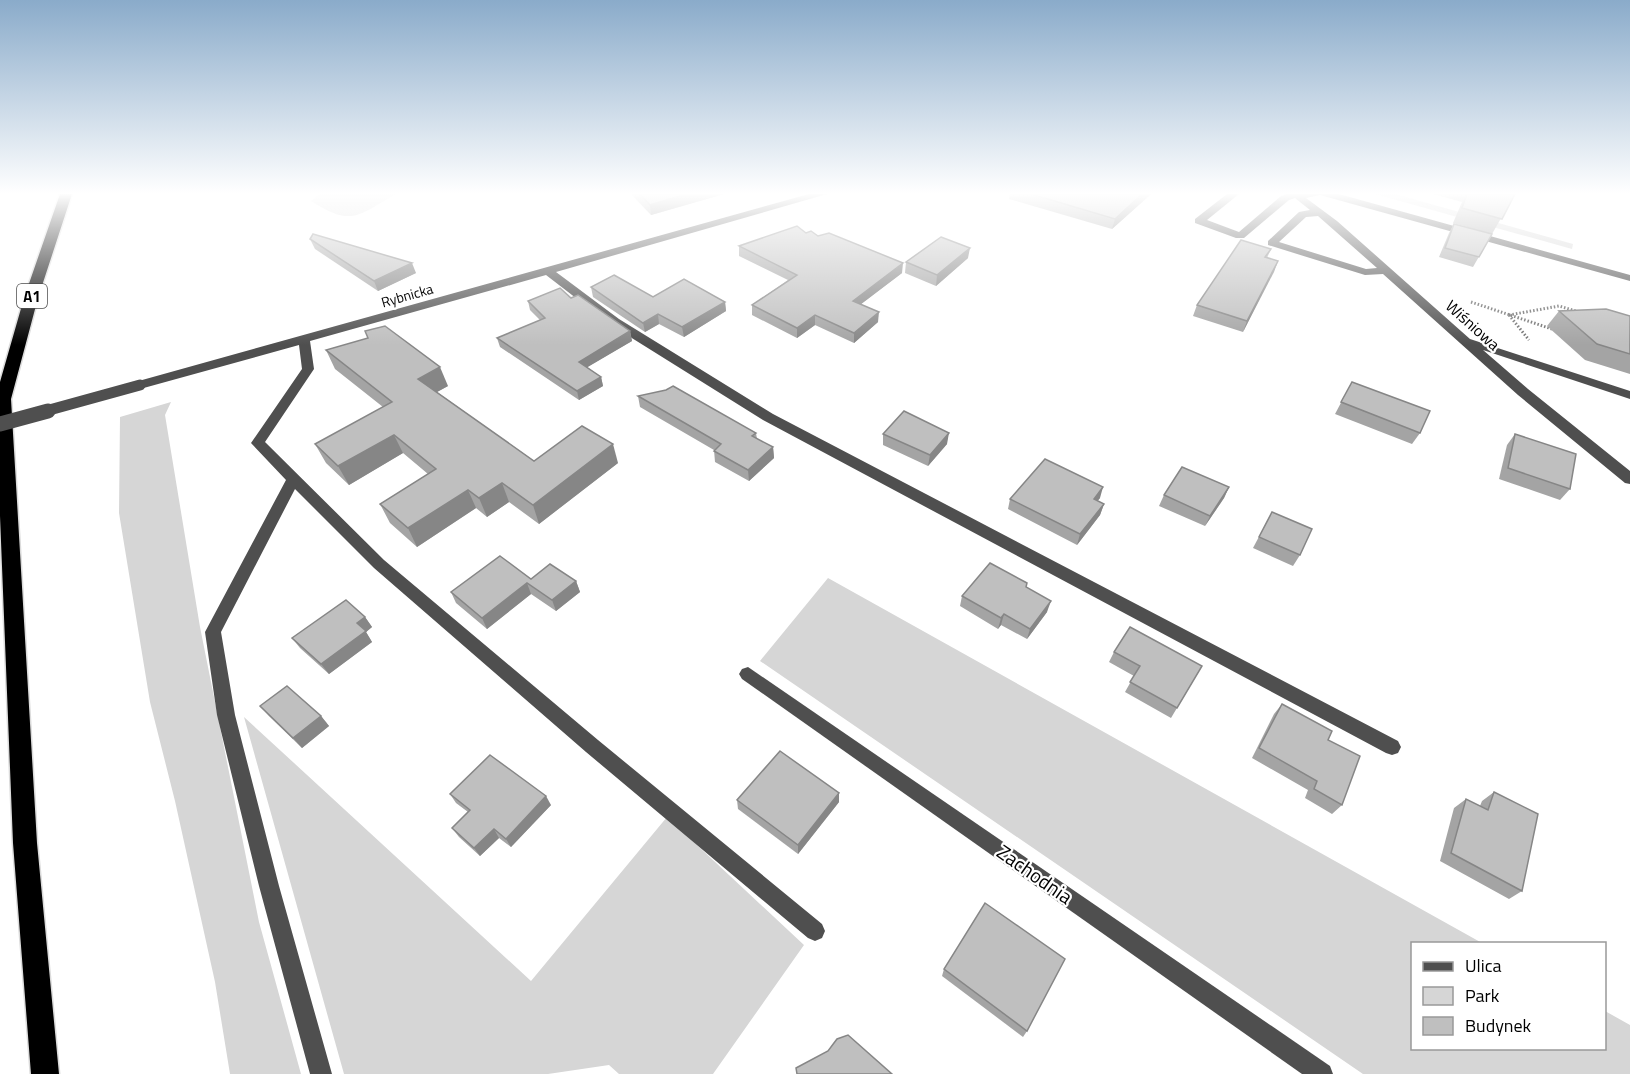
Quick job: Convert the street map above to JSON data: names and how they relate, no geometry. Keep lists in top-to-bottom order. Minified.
{"streets":{"highway":["A1"],"street":["Rybnicka","Wiśniowa","Zachodnia"]},"legend":["Ulica","Park","Budynek"]}
